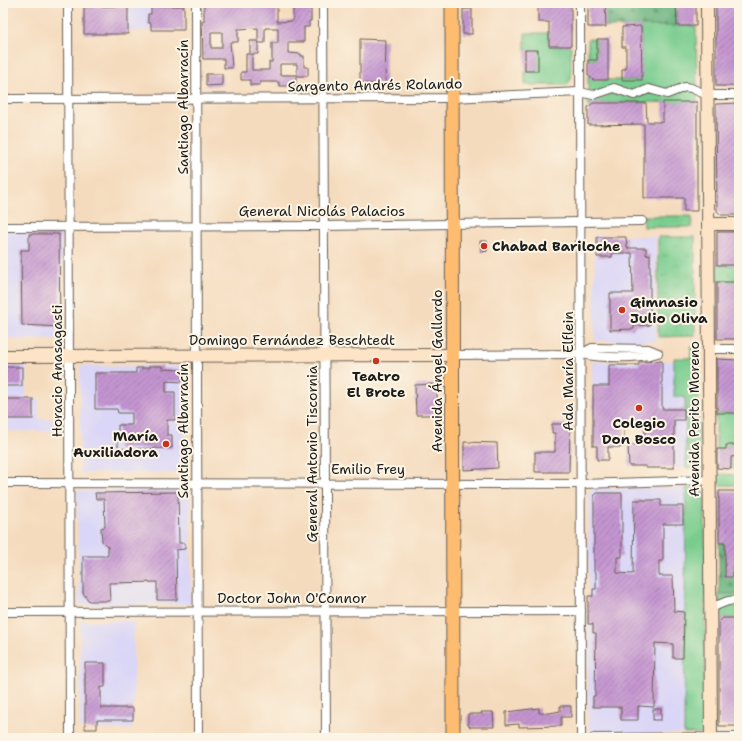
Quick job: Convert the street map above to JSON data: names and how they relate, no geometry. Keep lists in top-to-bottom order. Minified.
{"streets":{"main road":["Domingo Fernández Beschtedt","Avenida Ángel Gallardo","Avenida Perito Moreno"],"street":["Sargento Andrés Rolando","Santiago Albarracín","General Nicolás Palacios","Horacio Anasagasti","Ada María Elflein","General Antonio Tiscornia","Emilio Frey","Doctor John O'Connor"]},"crossings":[["Sargento Andrés Rolando","Santiago Albarracín"],["Sargento Andrés Rolando","Horacio Anasagasti"],["Sargento Andrés Rolando","Avenida Ángel Gallardo"],["Sargento Andrés Rolando","Ada María Elflein"],["Sargento Andrés Rolando","Avenida Perito Moreno"],["Sargento Andrés Rolando","General Antonio Tiscornia"],["Santiago Albarracín","General Nicolás Palacios"],["Santiago Albarracín","Domingo Fernández Beschtedt"],["Santiago Albarracín","Emilio Frey"],["Santiago Albarracín","Doctor John O'Connor"],["General Nicolás Palacios","Horacio Anasagasti"],["General Nicolás Palacios","Avenida Ángel Gallardo"],["General Nicolás Palacios","Ada María Elflein"],["General Nicolás Palacios","General Antonio Tiscornia"],["Domingo Fernández Beschtedt","Horacio Anasagasti"],["Domingo Fernández Beschtedt","Avenida Ángel Gallardo"],["Domingo Fernández Beschtedt","Ada María Elflein"],["Domingo Fernández Beschtedt","General Antonio Tiscornia"],["Horacio Anasagasti","Emilio Frey"],["Horacio Anasagasti","Doctor John O'Connor"],["Avenida Ángel Gallardo","Emilio Frey"],["Avenida Ángel Gallardo","Doctor John O'Connor"],["Ada María Elflein","Emilio Frey"],["Ada María Elflein","Doctor John O'Connor"],["Avenida Perito Moreno","Emilio Frey"],["General Antonio Tiscornia","Emilio Frey"],["General Antonio Tiscornia","Doctor John O'Connor"]],"places":["Chabad Bariloche","Gimnasio Julio Oliva","Teatro El Brote","Colegio Don Bosco","María Auxiliadora"]}
